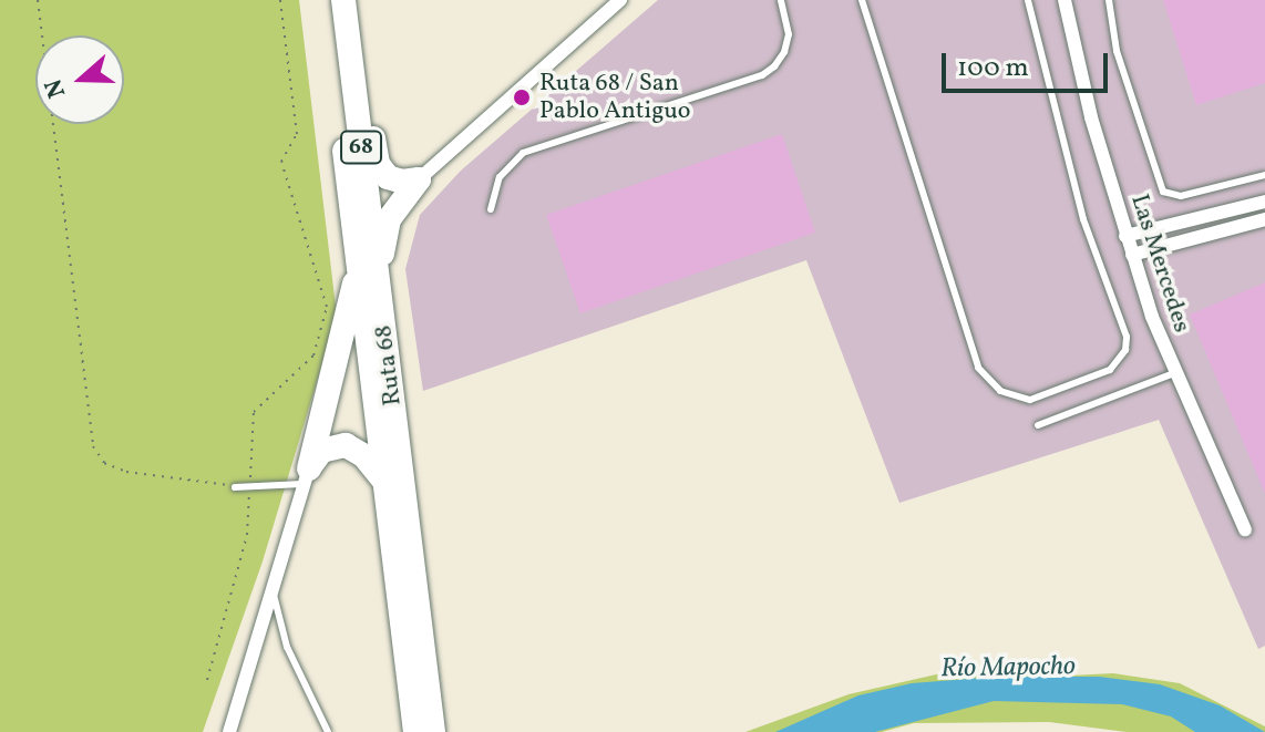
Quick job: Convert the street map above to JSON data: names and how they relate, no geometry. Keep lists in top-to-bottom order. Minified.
{"streets":{"highway":["68","Ruta 68"],"street":["Las Mercedes"]},"water":["Río Mapocho"],"places":["Ruta 68 / San Pablo Antiguo"],"scale_bar":"100 m","north":"left"}
